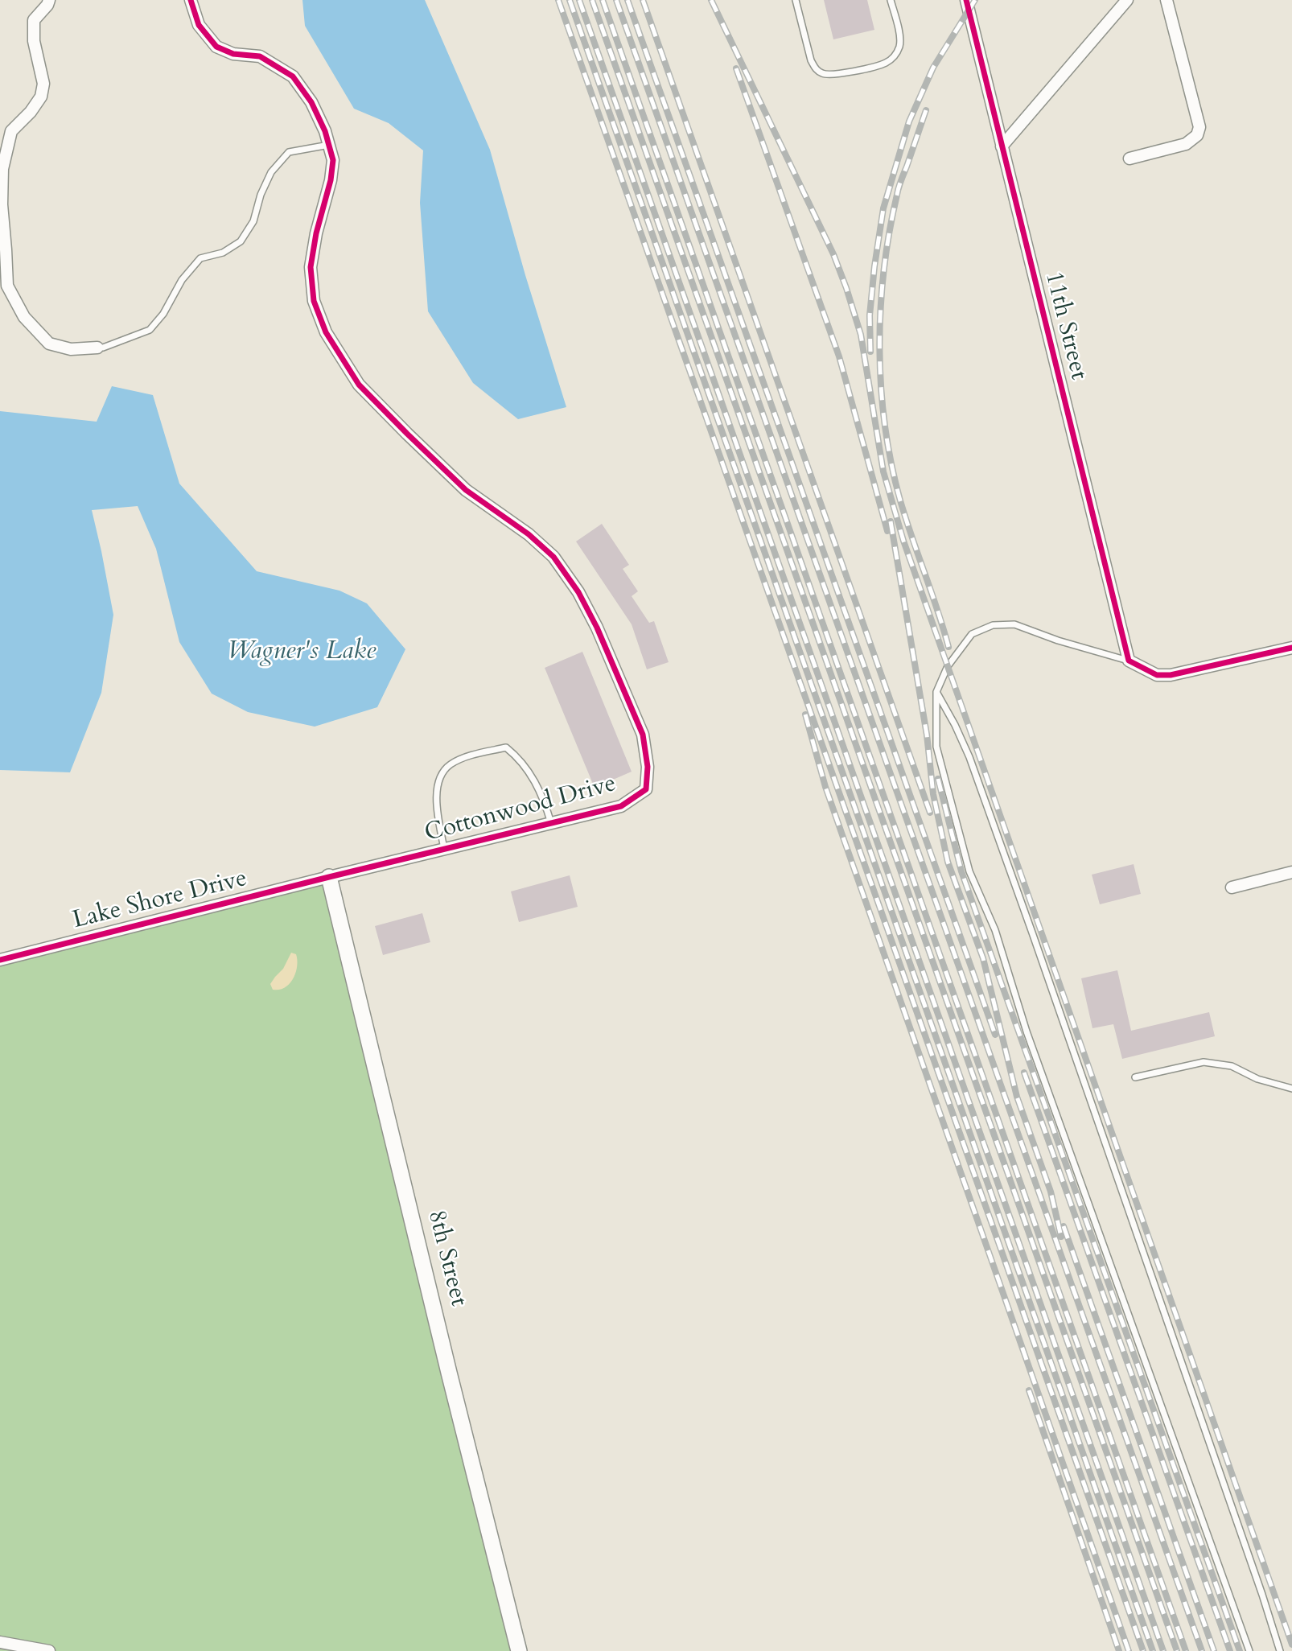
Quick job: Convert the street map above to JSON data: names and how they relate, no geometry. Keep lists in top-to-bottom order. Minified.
{"streets":{"street":["11th Street","Cottonwood Drive","Lake Shore Drive","8th Street"]},"crossings":[["Cottonwood Drive","Lake Shore Drive"],["Cottonwood Drive","8th Street"],["Lake Shore Drive","8th Street"]],"water":["Wagner's Lake"]}
